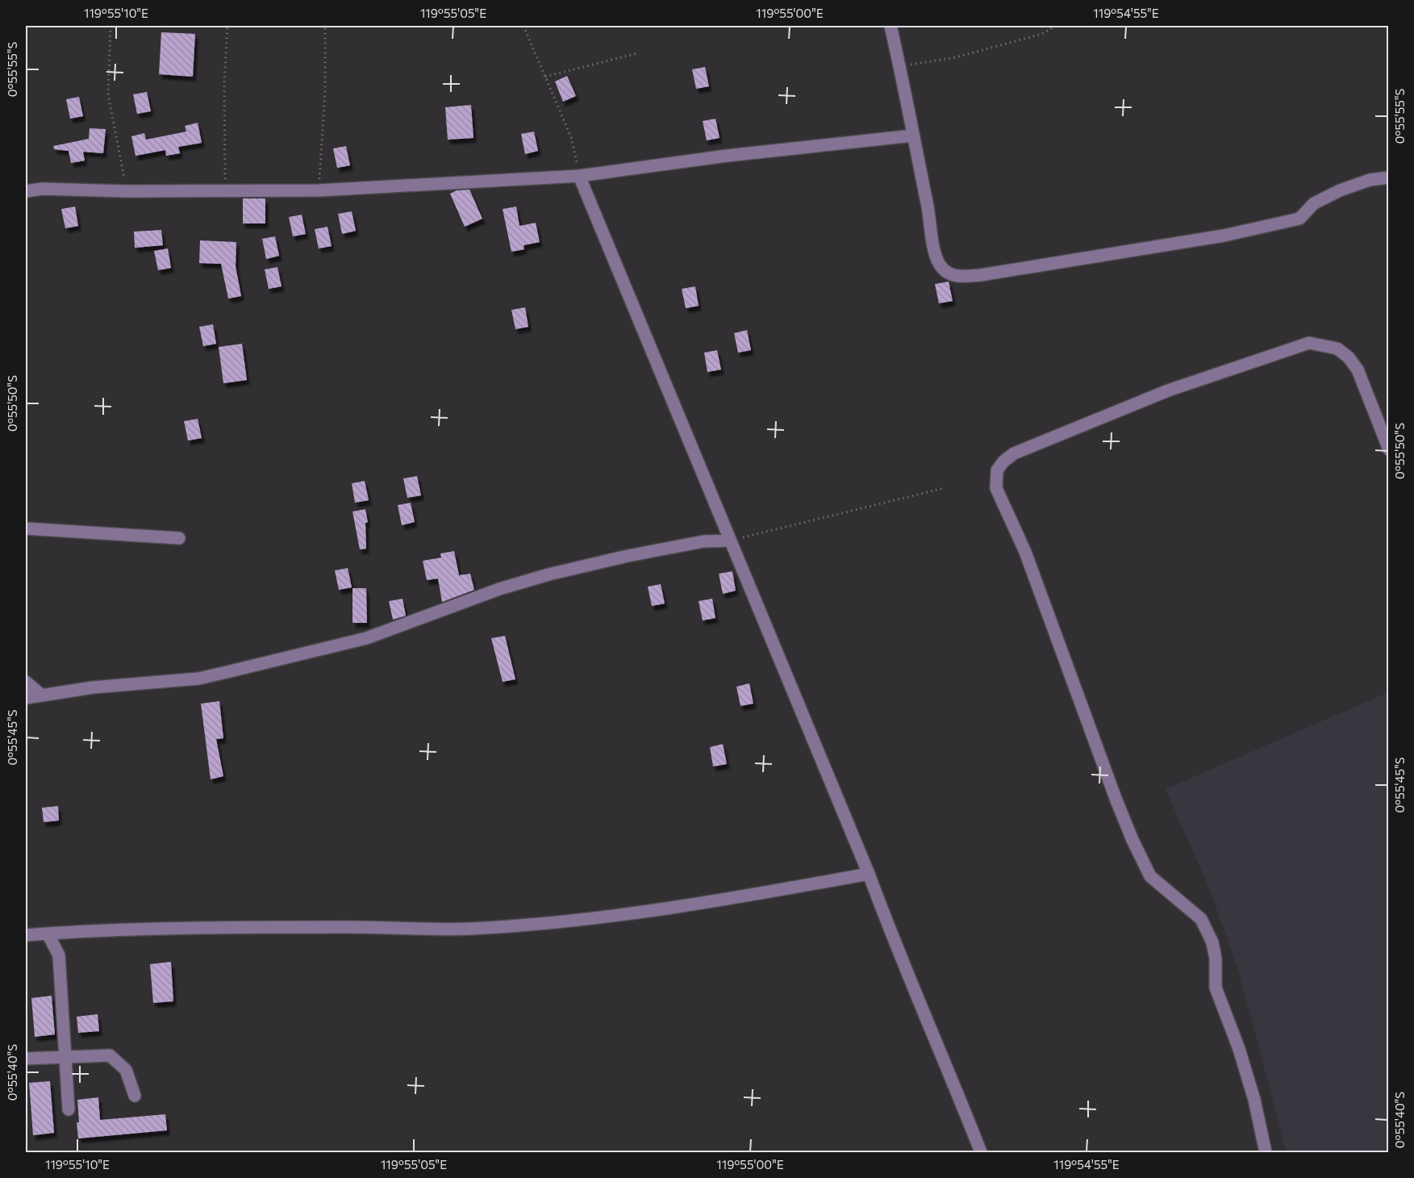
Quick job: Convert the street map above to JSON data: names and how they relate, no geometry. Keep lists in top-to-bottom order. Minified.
{"coordinates":["119°55'10\"E","119°55'05\"E","119°55'00\"E","119°54'55\"E","0°55'55\"S","0°55'50\"S","0°55'45\"S","0°55'40\"S"]}
